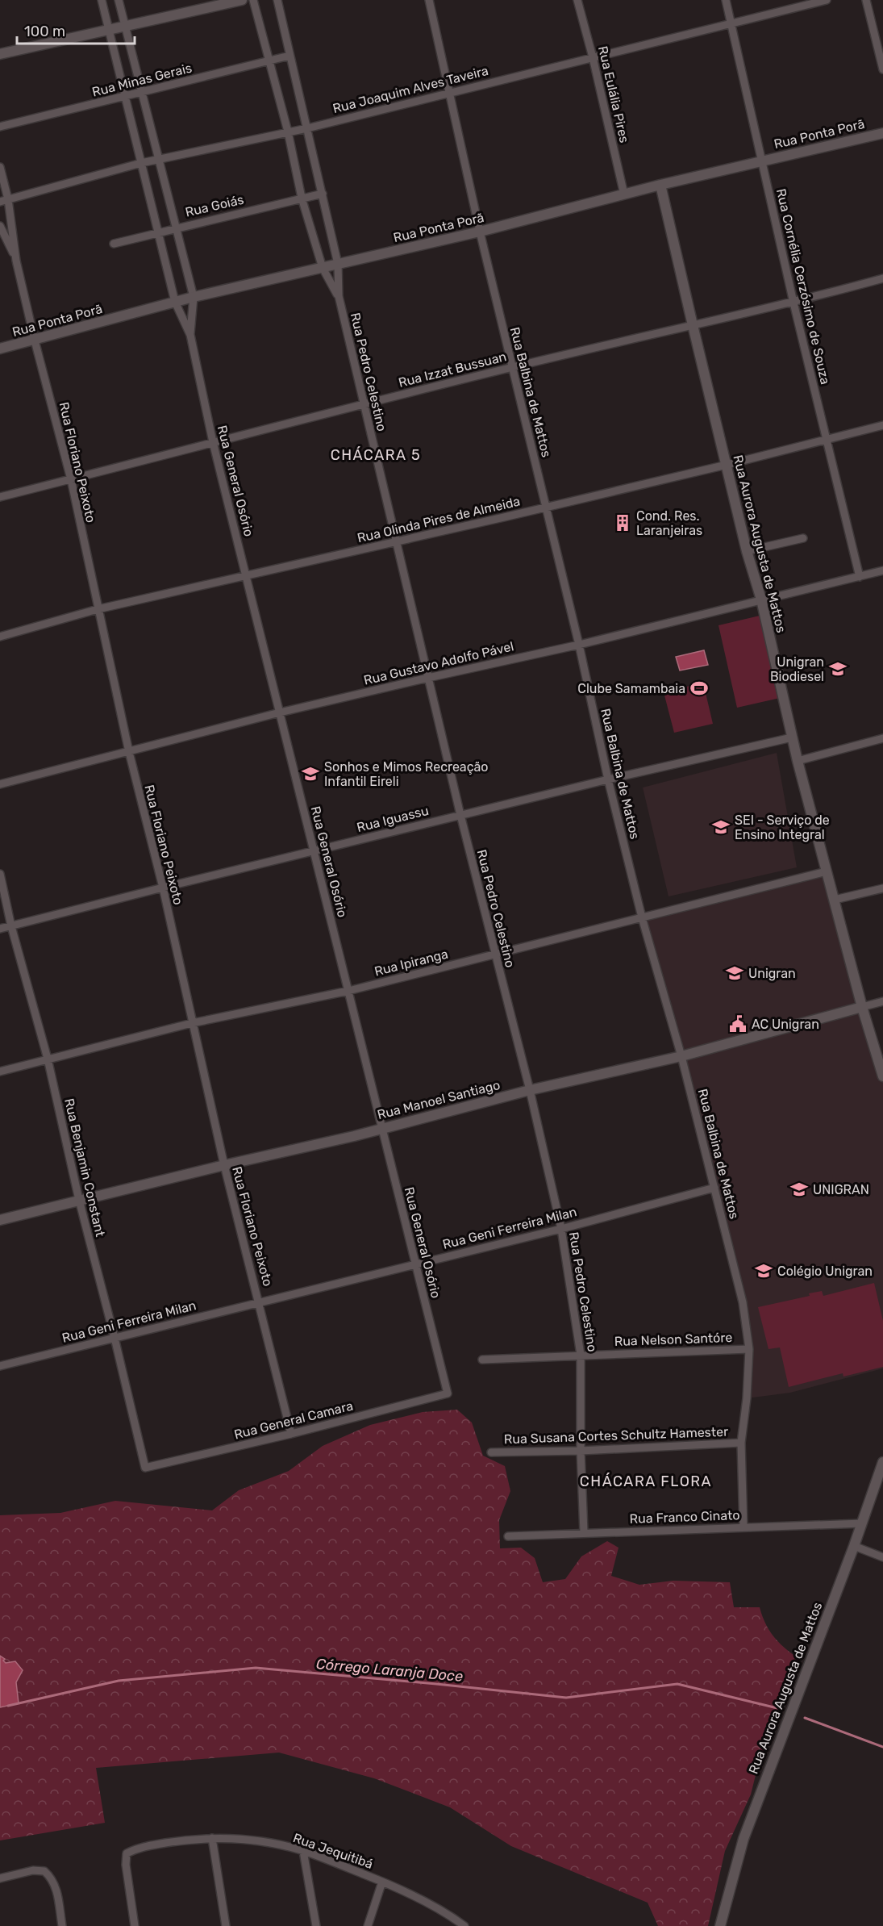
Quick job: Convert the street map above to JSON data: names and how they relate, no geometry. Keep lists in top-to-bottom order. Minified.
{"streets":{"street":["Rua Minas Gerais","Rua Joaquim Alves Taveira","Rua Eulália Pires","Rua Ponta Porã","Rua Goiás","Rua Cornélia Cerzósimo de Souza","Rua Izzat Bussuan","Rua Pedro Celestino","Rua Balbina de Mattos","Rua Floriano Peixoto","Rua General Osório","Rua Olinda Pires de Almeida","Rua Aurora Augusta de Mattos","Rua Gustavo Adolfo Pável","Rua Iguassu","Rua Ipiranga","Rua Manoel Santiago","Rua Benjamin Constant","Rua Geni Ferreira Milan","Rua Nelson Santóre","Rua General Camara","Rua Susana Cortes Schultz Hamester","Rua Franco Cinato","Rua Jequitibá"]},"crossings":[["Rua Minas Gerais","Rua Pedro Celestino"],["Rua Minas Gerais","Rua General Osório"],["Rua Joaquim Alves Taveira","Rua Eulália Pires"],["Rua Joaquim Alves Taveira","Rua Cornélia Cerzósimo de Souza"],["Rua Joaquim Alves Taveira","Rua Pedro Celestino"],["Rua Joaquim Alves Taveira","Rua Balbina de Mattos"],["Rua Joaquim Alves Taveira","Rua Floriano Peixoto"],["Rua Joaquim Alves Taveira","Rua General Osório"],["Rua Eulália Pires","Rua Ponta Porã"],["Rua Ponta Porã","Rua Cornélia Cerzósimo de Souza"],["Rua Ponta Porã","Rua Pedro Celestino"],["Rua Ponta Porã","Rua Balbina de Mattos"],["Rua Ponta Porã","Rua Floriano Peixoto"],["Rua Ponta Porã","Rua General Osório"],["Rua Ponta Porã","Rua Aurora Augusta de Mattos"],["Rua Goiás","Rua Pedro Celestino"],["Rua Goiás","Rua General Osório"],["Rua Cornélia Cerzósimo de Souza","Rua Izzat Bussuan"],["Rua Cornélia Cerzósimo de Souza","Rua Olinda Pires de Almeida"],["Rua Cornélia Cerzósimo de Souza","Rua Gustavo Adolfo Pável"],["Rua Izzat Bussuan","Rua Pedro Celestino"],["Rua Izzat Bussuan","Rua Balbina de Mattos"],["Rua Izzat Bussuan","Rua Floriano Peixoto"],["Rua Izzat Bussuan","Rua General Osório"],["Rua Izzat Bussuan","Rua Aurora Augusta de Mattos"],["Rua Pedro Celestino","Rua Olinda Pires de Almeida"],["Rua Pedro Celestino","Rua Gustavo Adolfo Pável"],["Rua Pedro Celestino","Rua Iguassu"],["Rua Pedro Celestino","Rua Ipiranga"],["Rua Pedro Celestino","Rua Manoel Santiago"],["Rua Pedro Celestino","Rua Geni Ferreira Milan"],["Rua Pedro Celestino","Rua Nelson Santóre"],["Rua Pedro Celestino","Rua Susana Cortes Schultz Hamester"],["Rua Pedro Celestino","Rua Franco Cinato"],["Rua Balbina de Mattos","Rua Olinda Pires de Almeida"],["Rua Balbina de Mattos","Rua Gustavo Adolfo Pável"],["Rua Balbina de Mattos","Rua Iguassu"],["Rua Balbina de Mattos","Rua Ipiranga"],["Rua Balbina de Mattos","Rua Manoel Santiago"],["Rua Balbina de Mattos","Rua Geni Ferreira Milan"],["Rua Balbina de Mattos","Rua Nelson Santóre"],["Rua Balbina de Mattos","Rua Susana Cortes Schultz Hamester"],["Rua Balbina de Mattos","Rua Franco Cinato"],["Rua Floriano Peixoto","Rua Olinda Pires de Almeida"],["Rua Floriano Peixoto","Rua Gustavo Adolfo Pável"],["Rua Floriano Peixoto","Rua Iguassu"],["Rua Floriano Peixoto","Rua Ipiranga"],["Rua Floriano Peixoto","Rua Manoel Santiago"],["Rua Floriano Peixoto","Rua Geni Ferreira Milan"],["Rua Floriano Peixoto","Rua General Camara"],["Rua General Osório","Rua Olinda Pires de Almeida"],["Rua General Osório","Rua Gustavo Adolfo Pável"],["Rua General Osório","Rua Iguassu"],["Rua General Osório","Rua Ipiranga"],["Rua General Osório","Rua Manoel Santiago"],["Rua General Osório","Rua Geni Ferreira Milan"],["Rua General Osório","Rua General Camara"],["Rua Olinda Pires de Almeida","Rua Aurora Augusta de Mattos"],["Rua Aurora Augusta de Mattos","Rua Gustavo Adolfo Pável"],["Rua Aurora Augusta de Mattos","Rua Iguassu"],["Rua Aurora Augusta de Mattos","Rua Ipiranga"],["Rua Aurora Augusta de Mattos","Rua Manoel Santiago"],["Rua Aurora Augusta de Mattos","Rua Franco Cinato"],["Rua Iguassu","Rua Benjamin Constant"],["Rua Ipiranga","Rua Benjamin Constant"],["Rua Manoel Santiago","Rua Benjamin Constant"],["Rua Benjamin Constant","Rua Geni Ferreira Milan"],["Rua Benjamin Constant","Rua General Camara"]],"districts":["CHÁCARA 5","CHÁCARA FLORA"],"water":["Córrego Laranja Doce"],"places":{"building":["Cond. Res. Laranjeiras"],"school or university":["Unigran Biodiesel","Sonhos e Mimos Recreação Infantil Eireli","SEI - Serviço de Ensino Integral","Unigran","UNIGRAN","Colégio Unigran"],"sports":["Clube Samambaia"],"public building":["AC Unigran"]},"scale_bar":"100 m"}
